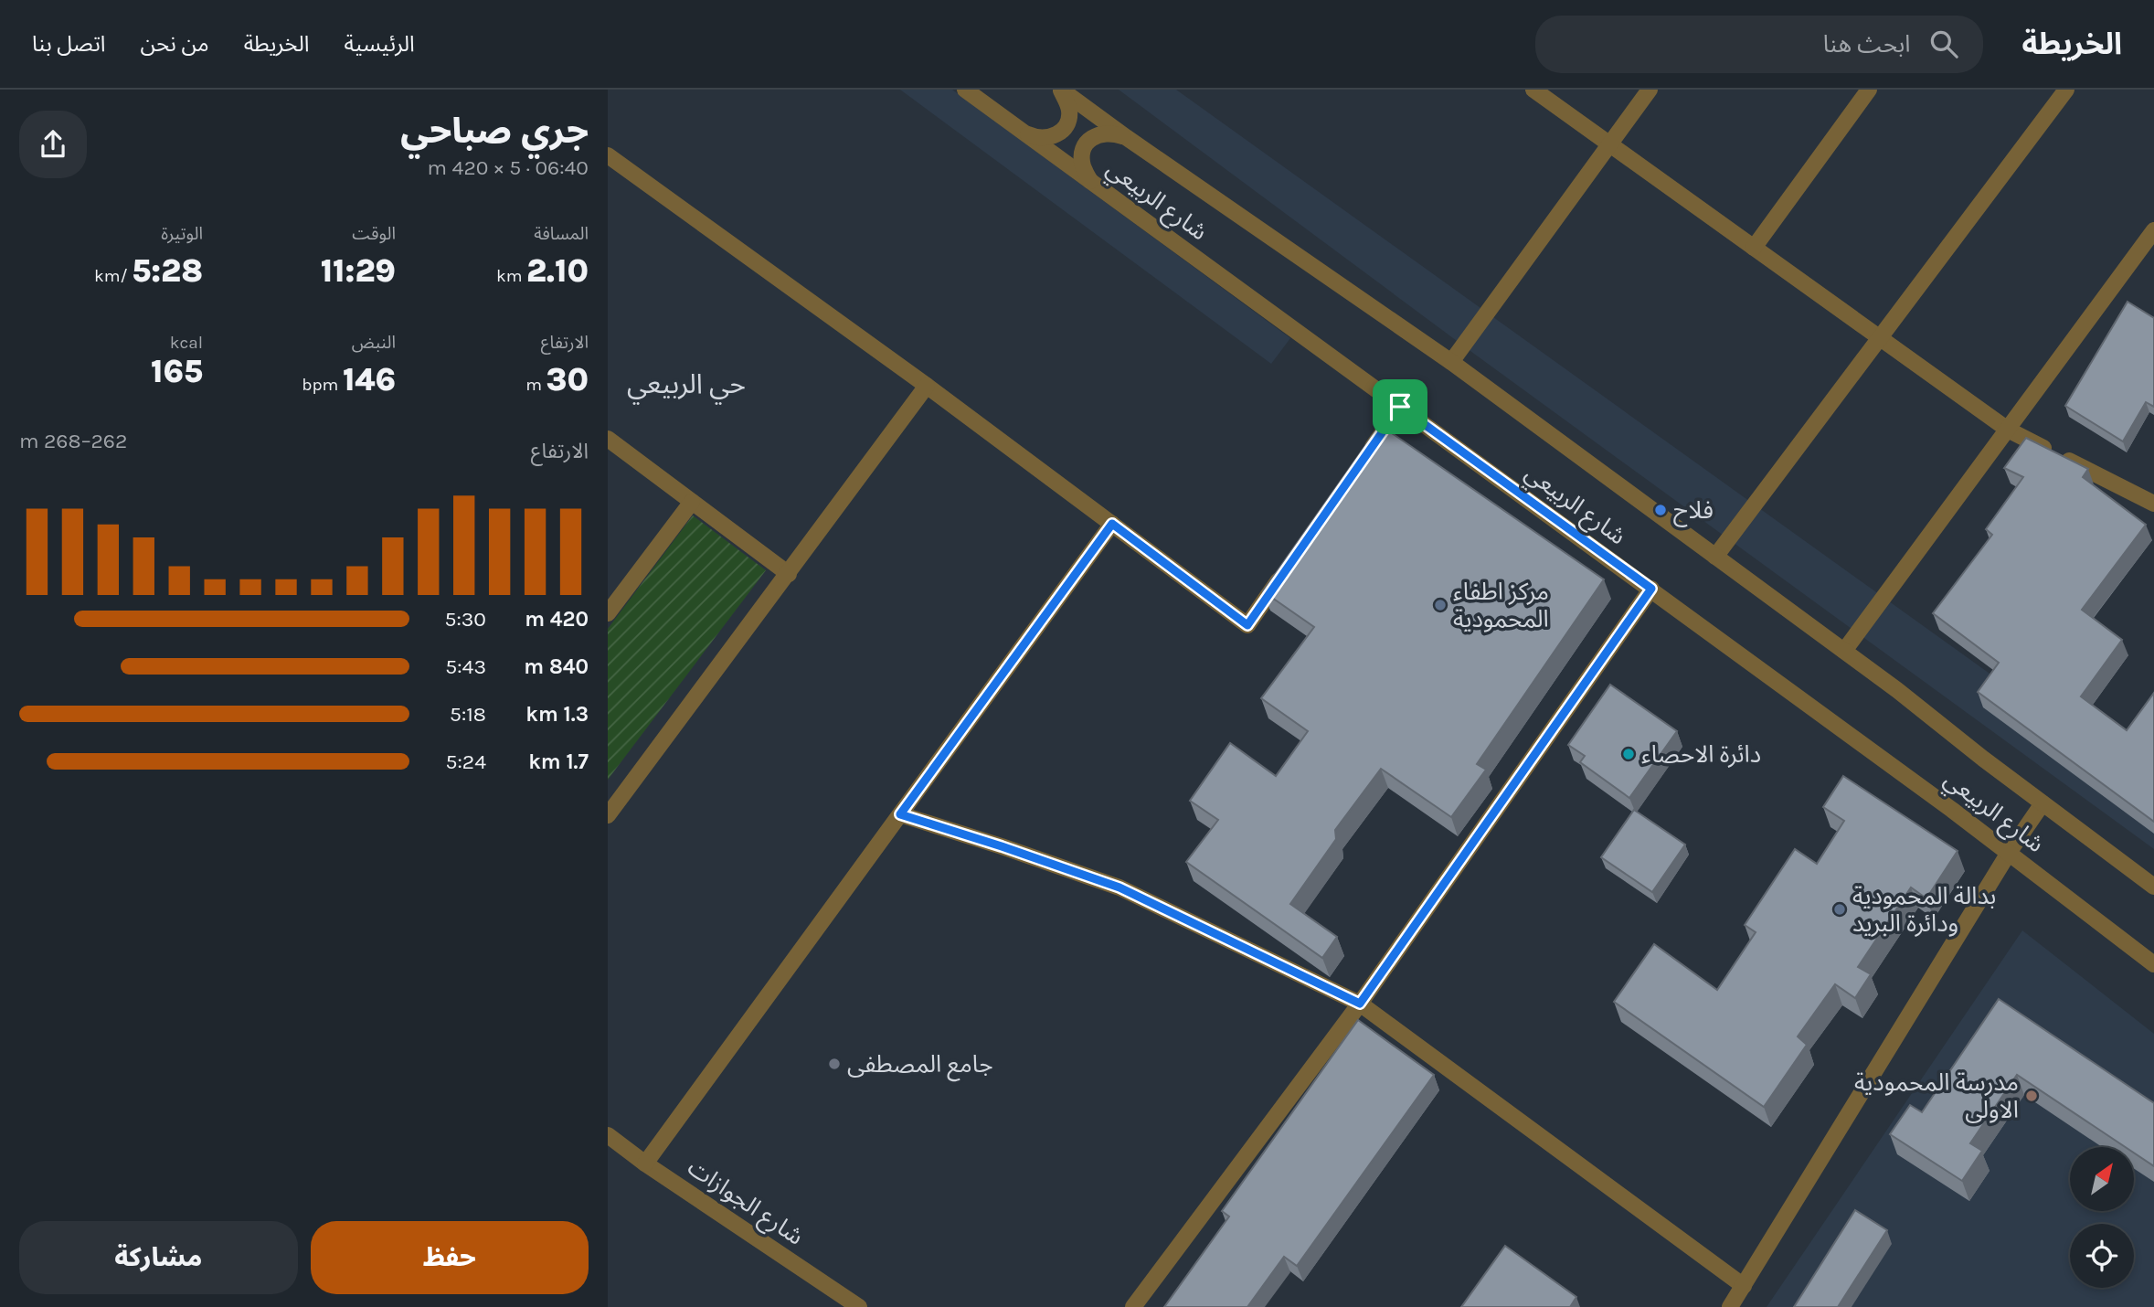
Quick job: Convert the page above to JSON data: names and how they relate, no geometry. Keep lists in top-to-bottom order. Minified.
{"streets":{"street":["شارع الربيعي","شارع الجوازات"]},"districts":["حي الربيعي"],"places":["فلاح","مركز اطفاء المحمودية","دائرة الاحصاء","بدالة المحمودية ودائرة البريد","جامع المصطفى","مدرسة المحمودية الاولى"],"north":"top right","page":{"header":"الخريطة","search":"ابحث هنا","nav":["الرئيسية","الخريطة","من نحن","اتصل بنا"],"heading":["جري صباحي","06:40 · 5 × 420 m"],"stats":[["المسافة","2.10 km"],["الوقت","11:29"],["الوتيرة","5:28 /km"],["الارتفاع","30 m"],["النبض","146 bpm"],["kcal","165"]],"chart":["الارتفاع","262–268 m"],"list":[{"name":"420 m","note":"5:30"},{"name":"840 m","note":"5:43"},{"name":"1.3 km","note":"5:18"},{"name":"1.7 km","note":"5:24"}],"buttons":["حفظ","مشاركة"]}}
